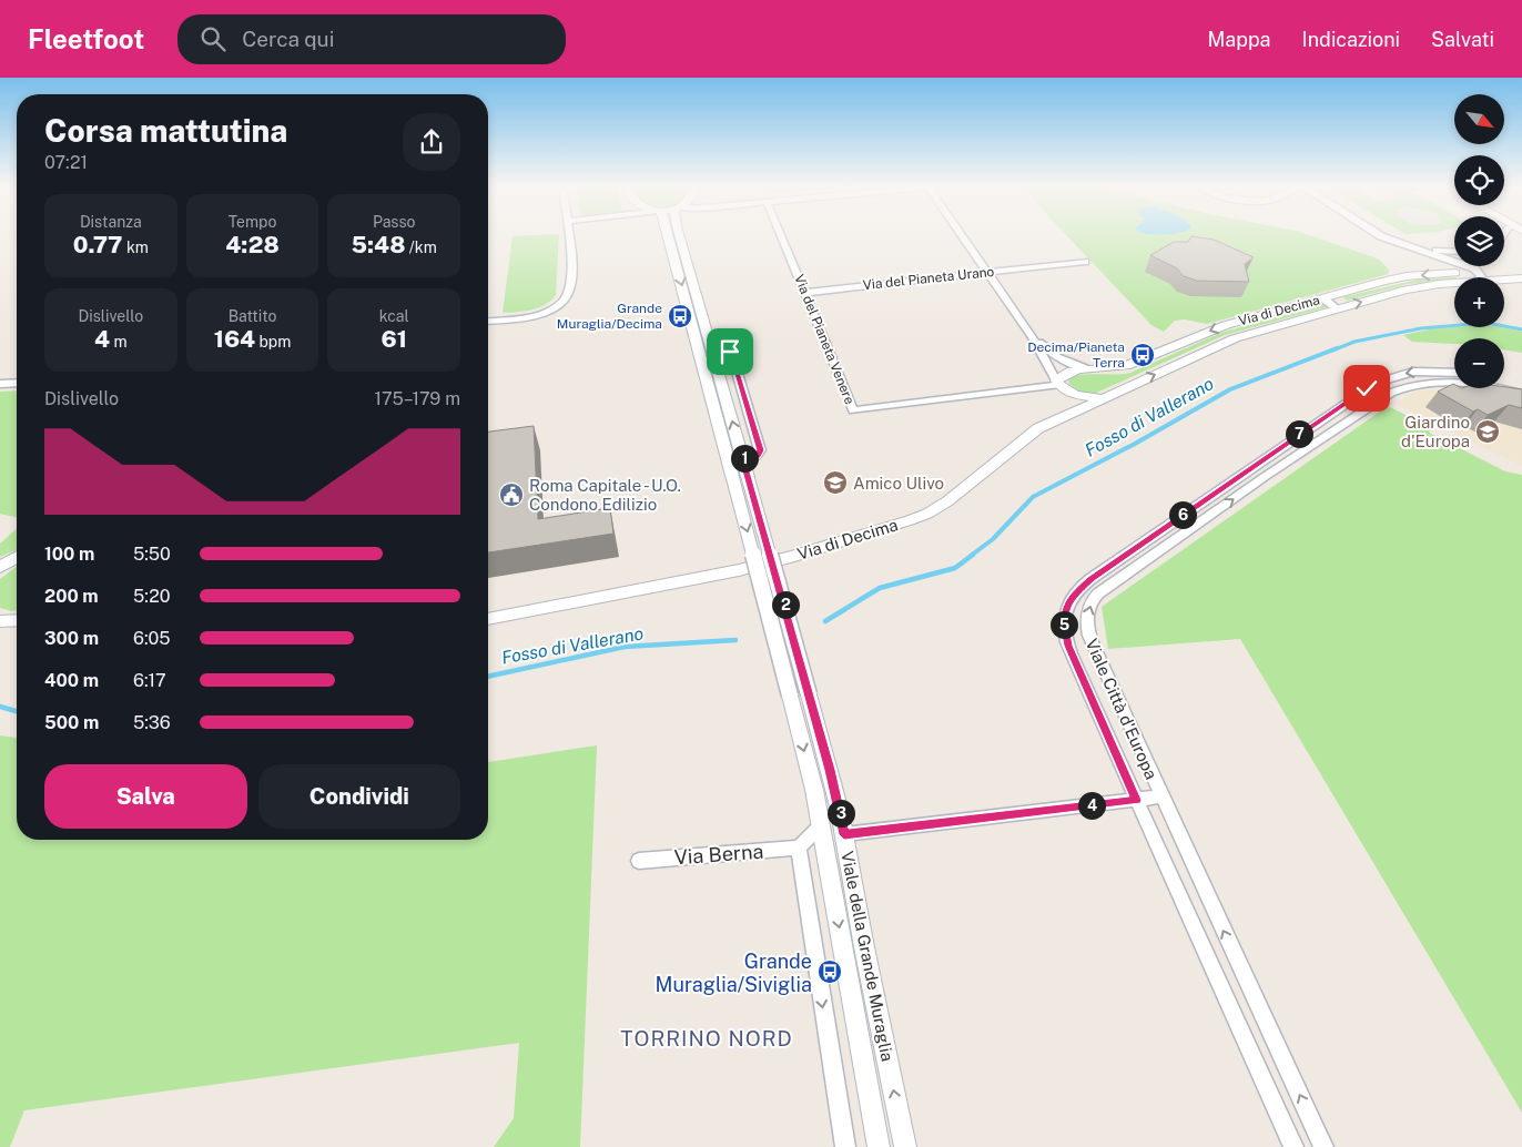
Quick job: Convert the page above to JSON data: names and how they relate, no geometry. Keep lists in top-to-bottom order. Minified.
{"streets":{"street":["Via del Pianeta Urano","Via di Decima","Via del Pianeta Venere","Viale Città d'Europa","Via Berna","Viale della Grande Muraglia"]},"crossings":[["Via del Pianeta Urano","Via del Pianeta Venere"],["Via di Decima","Via del Pianeta Venere"]],"districts":["TORRINO NORD"],"water":["Fosso di Vallerano"],"places":{"bus stop":["Grande Muraglia/Decima","Decima/Pianeta Terra","Grande Muraglia/Siviglia"],"school or university":["Giardino d'Europa","Amico Ulivo"],"public building":["Roma Capitale - U.O. Condono Edilizio"]},"north":"bottom right","page":{"header":"Fleetfoot","search":"Cerca qui","nav":["Mappa","Indicazioni","Salvati"],"map_buttons":["+","−"],"heading":["Corsa mattutina","07:21"],"stats":[["Distanza","0.77 km"],["Tempo","4:28"],["Passo","5:48 /km"],["Dislivello","4 m"],["Battito","164 bpm"],["kcal","61"]],"chart":["Dislivello","175–179 m"],"pins":["7","1","6","2","5","4","3"],"list":[{"name":"100 m","note":"5:50"},{"name":"200 m","note":"5:20"},{"name":"300 m","note":"6:05"},{"name":"400 m","note":"6:17"},{"name":"500 m","note":"5:36"}],"buttons":["Salva","Condividi"]}}
